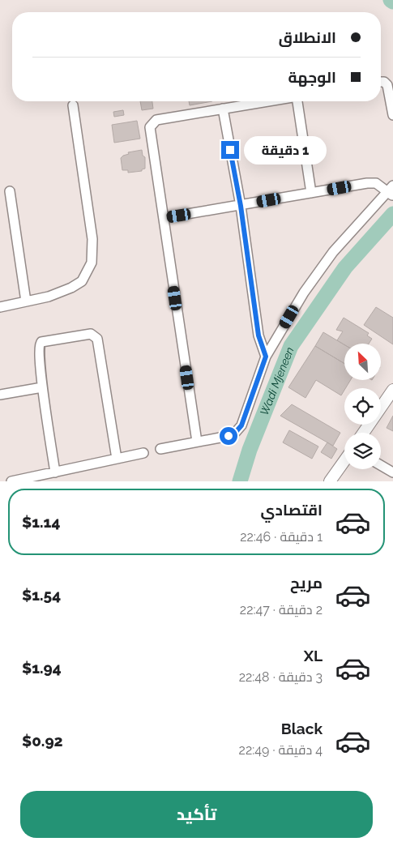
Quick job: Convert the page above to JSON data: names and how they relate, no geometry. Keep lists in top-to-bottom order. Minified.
{"water":["Wadi Mjeneen"],"north":"top left","page":{"banner":["الانطلاق","الوجهة"],"bubble":"1 دقيقة","list":[{"name":"اقتصادي","note":"1 دقيقة · 22:46","value":"$1.14"},{"name":"مريح","note":"2 دقيقة · 22:47","value":"$1.54"},{"name":"XL","note":"3 دقيقة · 22:48","value":"$1.94"},{"name":"Black","note":"4 دقيقة · 22:49","value":"$0.92"}],"buttons":"تأكيد"}}
